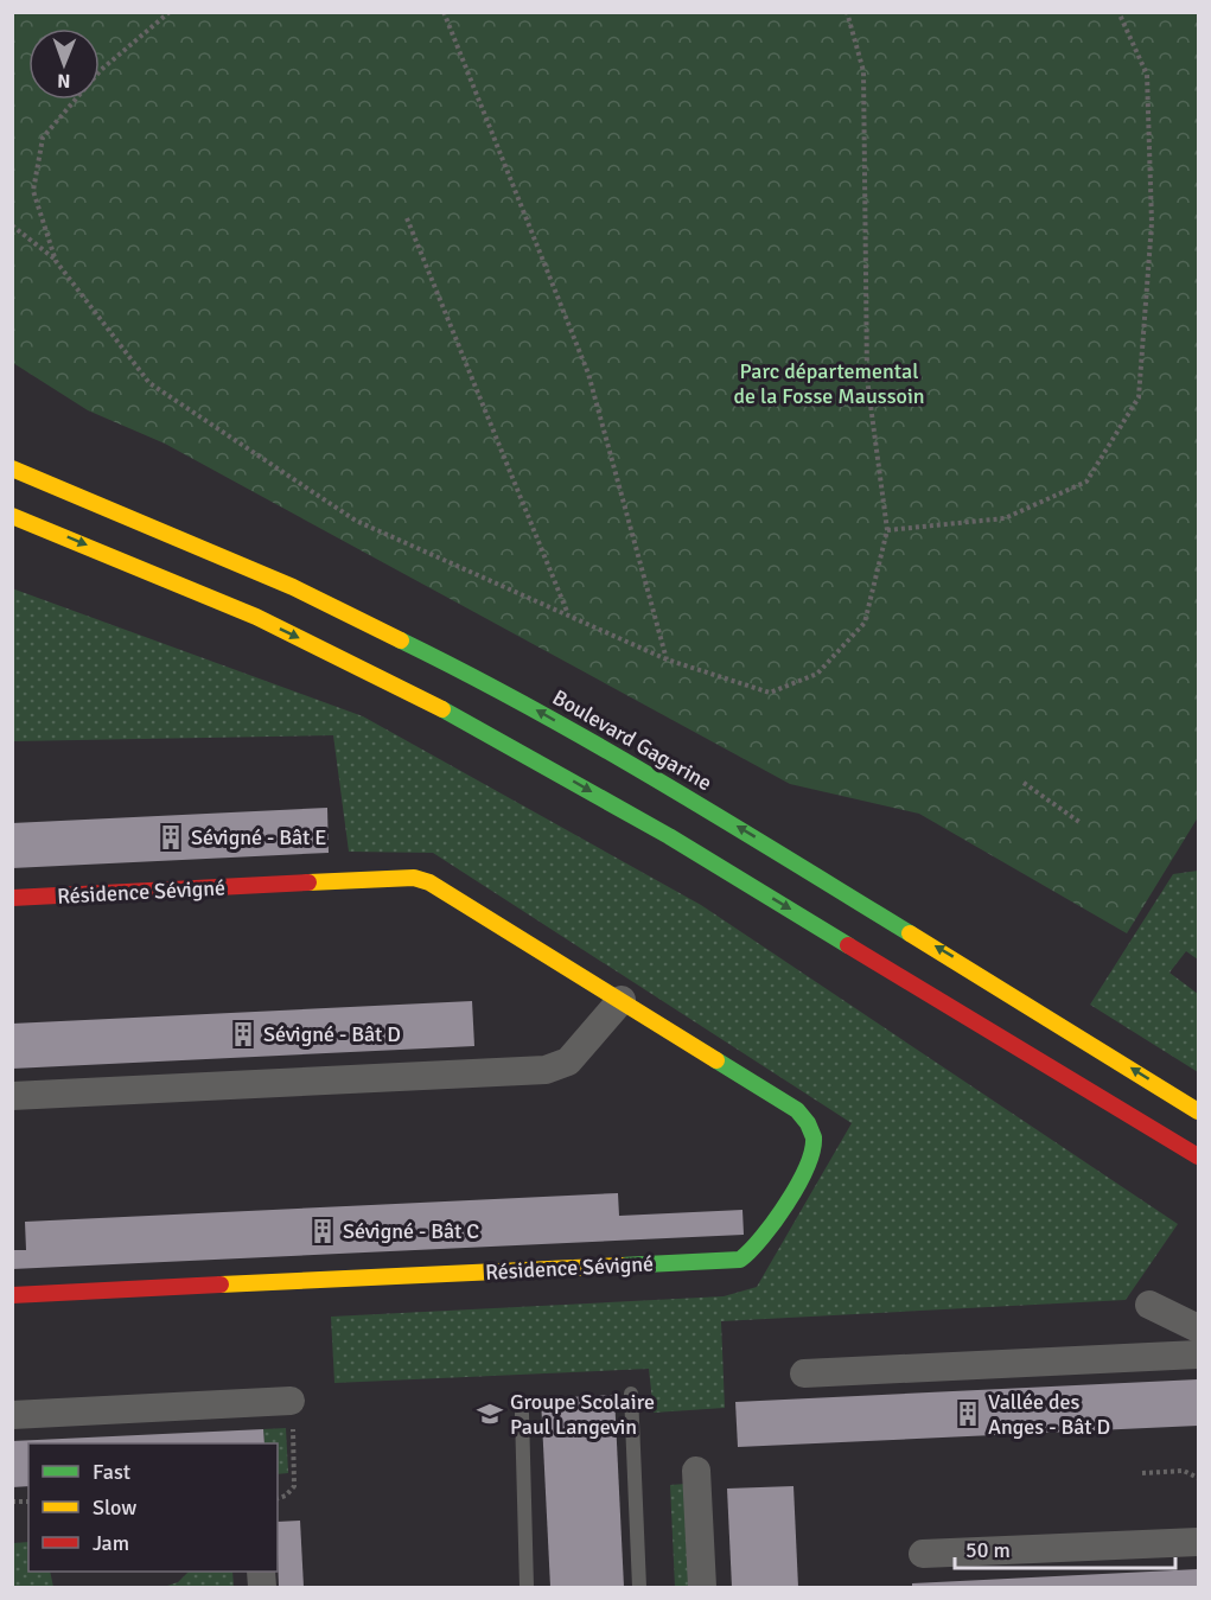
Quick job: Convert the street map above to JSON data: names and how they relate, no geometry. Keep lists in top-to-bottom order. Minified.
{"streets":{"main road":["Boulevard Gagarine","Résidence Sévigné"]},"parks":["Parc départemental de la Fosse Maussoin"],"places":{"building":["Sévigné - Bât E","Sévigné - Bât D","Sévigné - Bât C","Vallée des Anges - Bât D"],"school or university":["Groupe Scolaire Paul Langevin"]},"legend":["Fast","Slow","Jam"],"scale_bar":"50 m","north":"bottom"}
